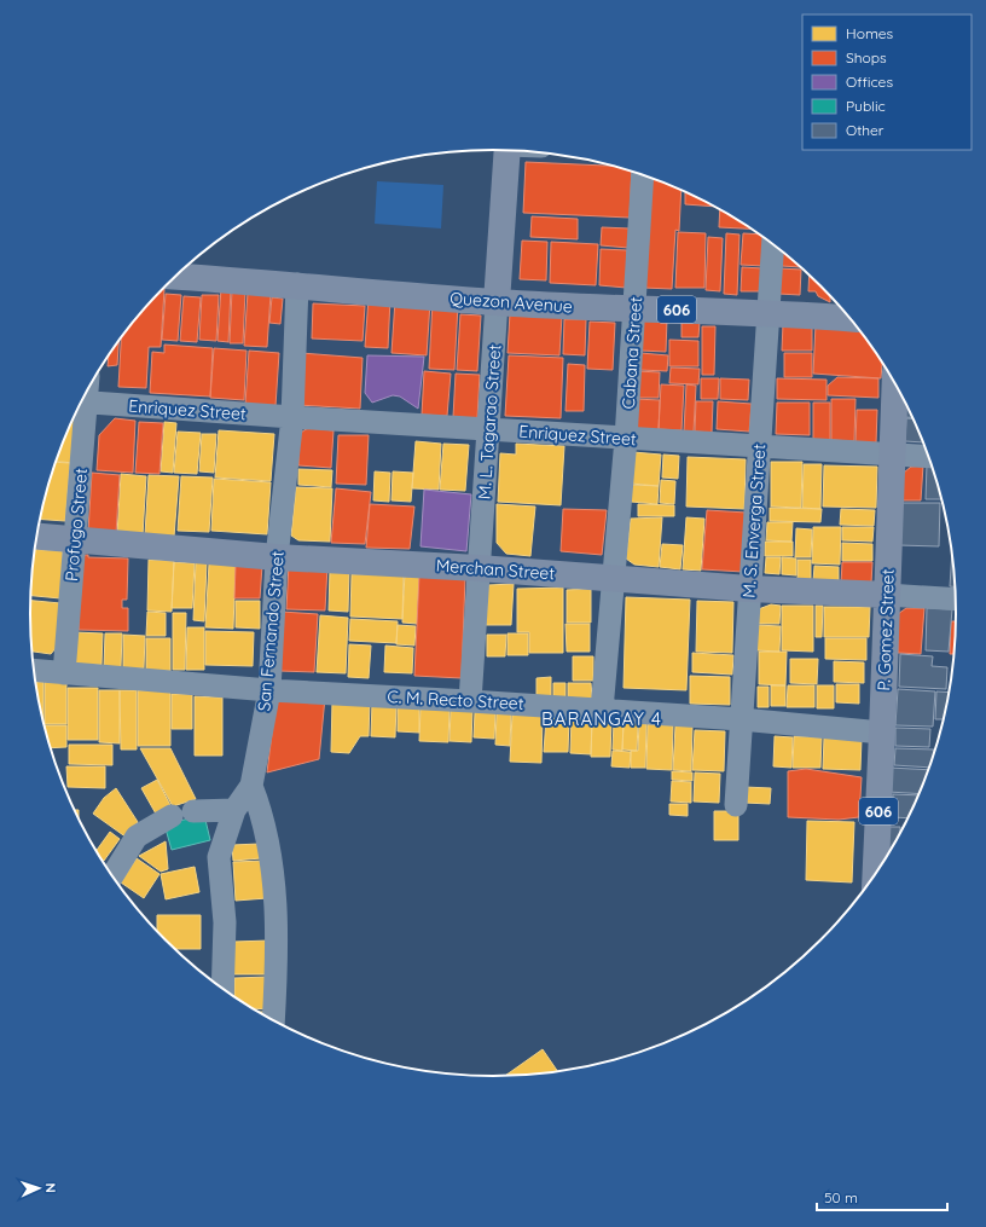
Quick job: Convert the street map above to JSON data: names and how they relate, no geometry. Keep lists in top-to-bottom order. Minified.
{"streets":{"main road":["Quezon Avenue","606","M. L. Tagarao Street","Merchan Street","P. Gomez Street"],"street":["Cabana Street","Enriquez Street","M. S. Enverga Street","Profugo Street","San Fernando Street","C. M. Recto Street"]},"crossings":[["Quezon Avenue","Cabana Street"],["Quezon Avenue","M. L. Tagarao Street"],["Quezon Avenue","M. S. Enverga Street"],["Quezon Avenue","San Fernando Street"],["Cabana Street","Enriquez Street"],["Cabana Street","Merchan Street"],["Cabana Street","C. M. Recto Street"],["Enriquez Street","M. L. Tagarao Street"],["Enriquez Street","M. S. Enverga Street"],["Enriquez Street","P. Gomez Street"],["Enriquez Street","San Fernando Street"],["M. L. Tagarao Street","Merchan Street"],["M. L. Tagarao Street","C. M. Recto Street"],["M. S. Enverga Street","Merchan Street"],["M. S. Enverga Street","C. M. Recto Street"],["Profugo Street","Merchan Street"],["Profugo Street","C. M. Recto Street"],["Merchan Street","P. Gomez Street"],["Merchan Street","San Fernando Street"],["P. Gomez Street","C. M. Recto Street"],["San Fernando Street","C. M. Recto Street"]],"districts":["BARANGAY 4"],"legend":["Homes","Shops","Offices","Public","Other"],"scale_bar":"50 m","north":"right"}
